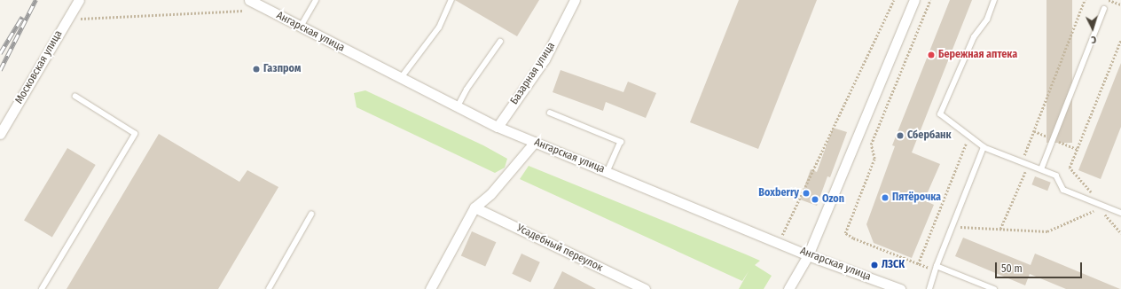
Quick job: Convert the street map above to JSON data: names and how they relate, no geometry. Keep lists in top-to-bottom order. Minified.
{"streets":{"street":["Ангарская улица","Московская улица","Базарная улица","Усадебный переулок"]},"crossings":[["Ангарская улица","Базарная улица"]],"places":["Бережная аптека","Газпром","Сбербанк","Boxberry","Пятёрочка","Ozon","ЛЗСК"],"scale_bar":"50 m","north":"bottom"}
